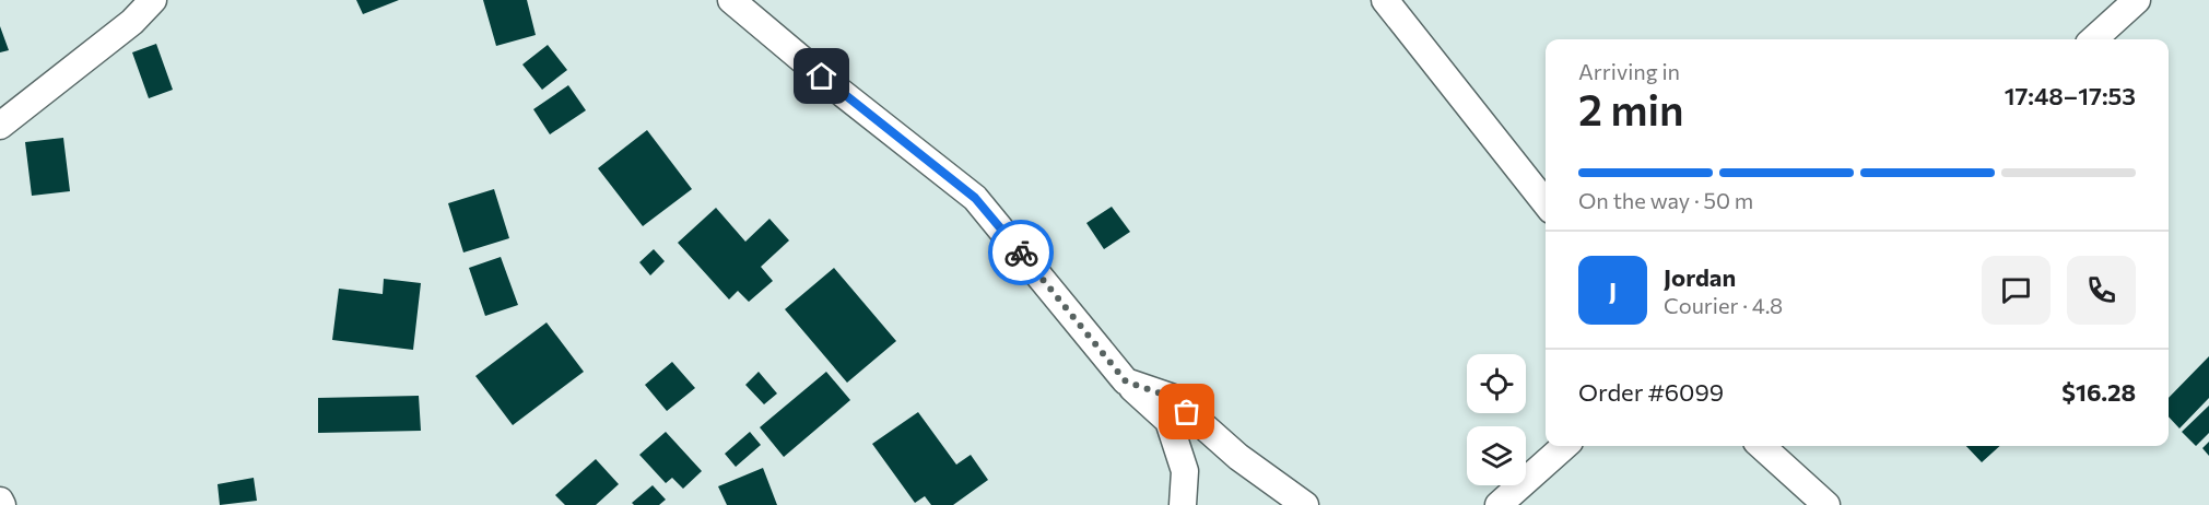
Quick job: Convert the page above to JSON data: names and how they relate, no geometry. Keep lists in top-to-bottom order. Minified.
{"page":{"heading":["2 min","Arriving in","17:48–17:53"],"panel":["Jordan","Courier · 4.8","Order #6099","$16.28"],"bar":"On the way · 50 m","round":"J"}}
